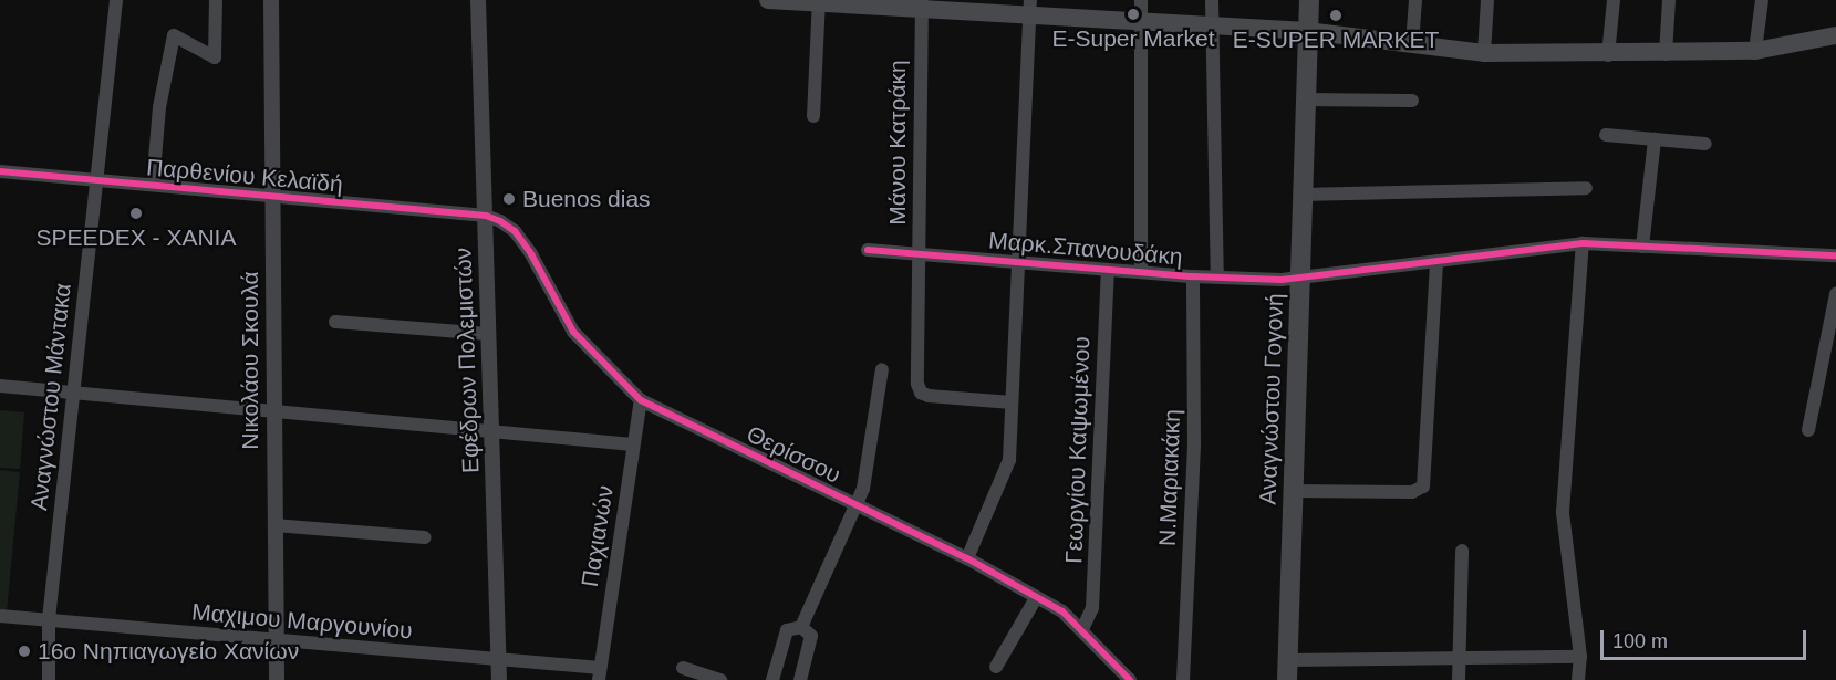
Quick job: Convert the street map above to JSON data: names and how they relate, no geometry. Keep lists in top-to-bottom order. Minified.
{"streets":{"main road":["Αναγνώστου Γογονή"],"street":["Μάνου Κατράκη","Παρθενίου Κελαϊδή","Μαρκ.Σπανουδάκη","Νικολάου Σκουλά","Εφέδρων Πολεμιστών","Αναγνώστου Μάντακα","Γεωργίου Καψωμένου","Θερίσσου","Ν.Μαριακάκη","Παχιανών","Μαχιμου Mαργουνίου"]},"crossings":[["Μάνου Κατράκη","Μαρκ.Σπανουδάκη"],["Παρθενίου Κελαϊδή","Νικολάου Σκουλά"],["Παρθενίου Κελαϊδή","Εφέδρων Πολεμιστών"],["Παρθενίου Κελαϊδή","Αναγνώστου Μάντακα"],["Παρθενίου Κελαϊδή","Θερίσσου"],["Μαρκ.Σπανουδάκη","Αναγνώστου Γογονή"],["Μαρκ.Σπανουδάκη","Γεωργίου Καψωμένου"],["Μαρκ.Σπανουδάκη","Ν.Μαριακάκη"],["Νικολάου Σκουλά","Μαχιμου Mαργουνίου"],["Εφέδρων Πολεμιστών","Θερίσσου"],["Εφέδρων Πολεμιστών","Μαχιμου Mαργουνίου"],["Αναγνώστου Μάντακα","Μαχιμου Mαργουνίου"],["Γεωργίου Καψωμένου","Θερίσσου"],["Θερίσσου","Παχιανών"],["Παχιανών","Μαχιμου Mαργουνίου"]],"places":["E-Super Market","E-SUPER MARKET","Buenos dias","SPEEDEX - ΧΑΝΙΑ","16ο Νηπιαγωγείο Χανίων"],"scale_bar":"100 m"}
